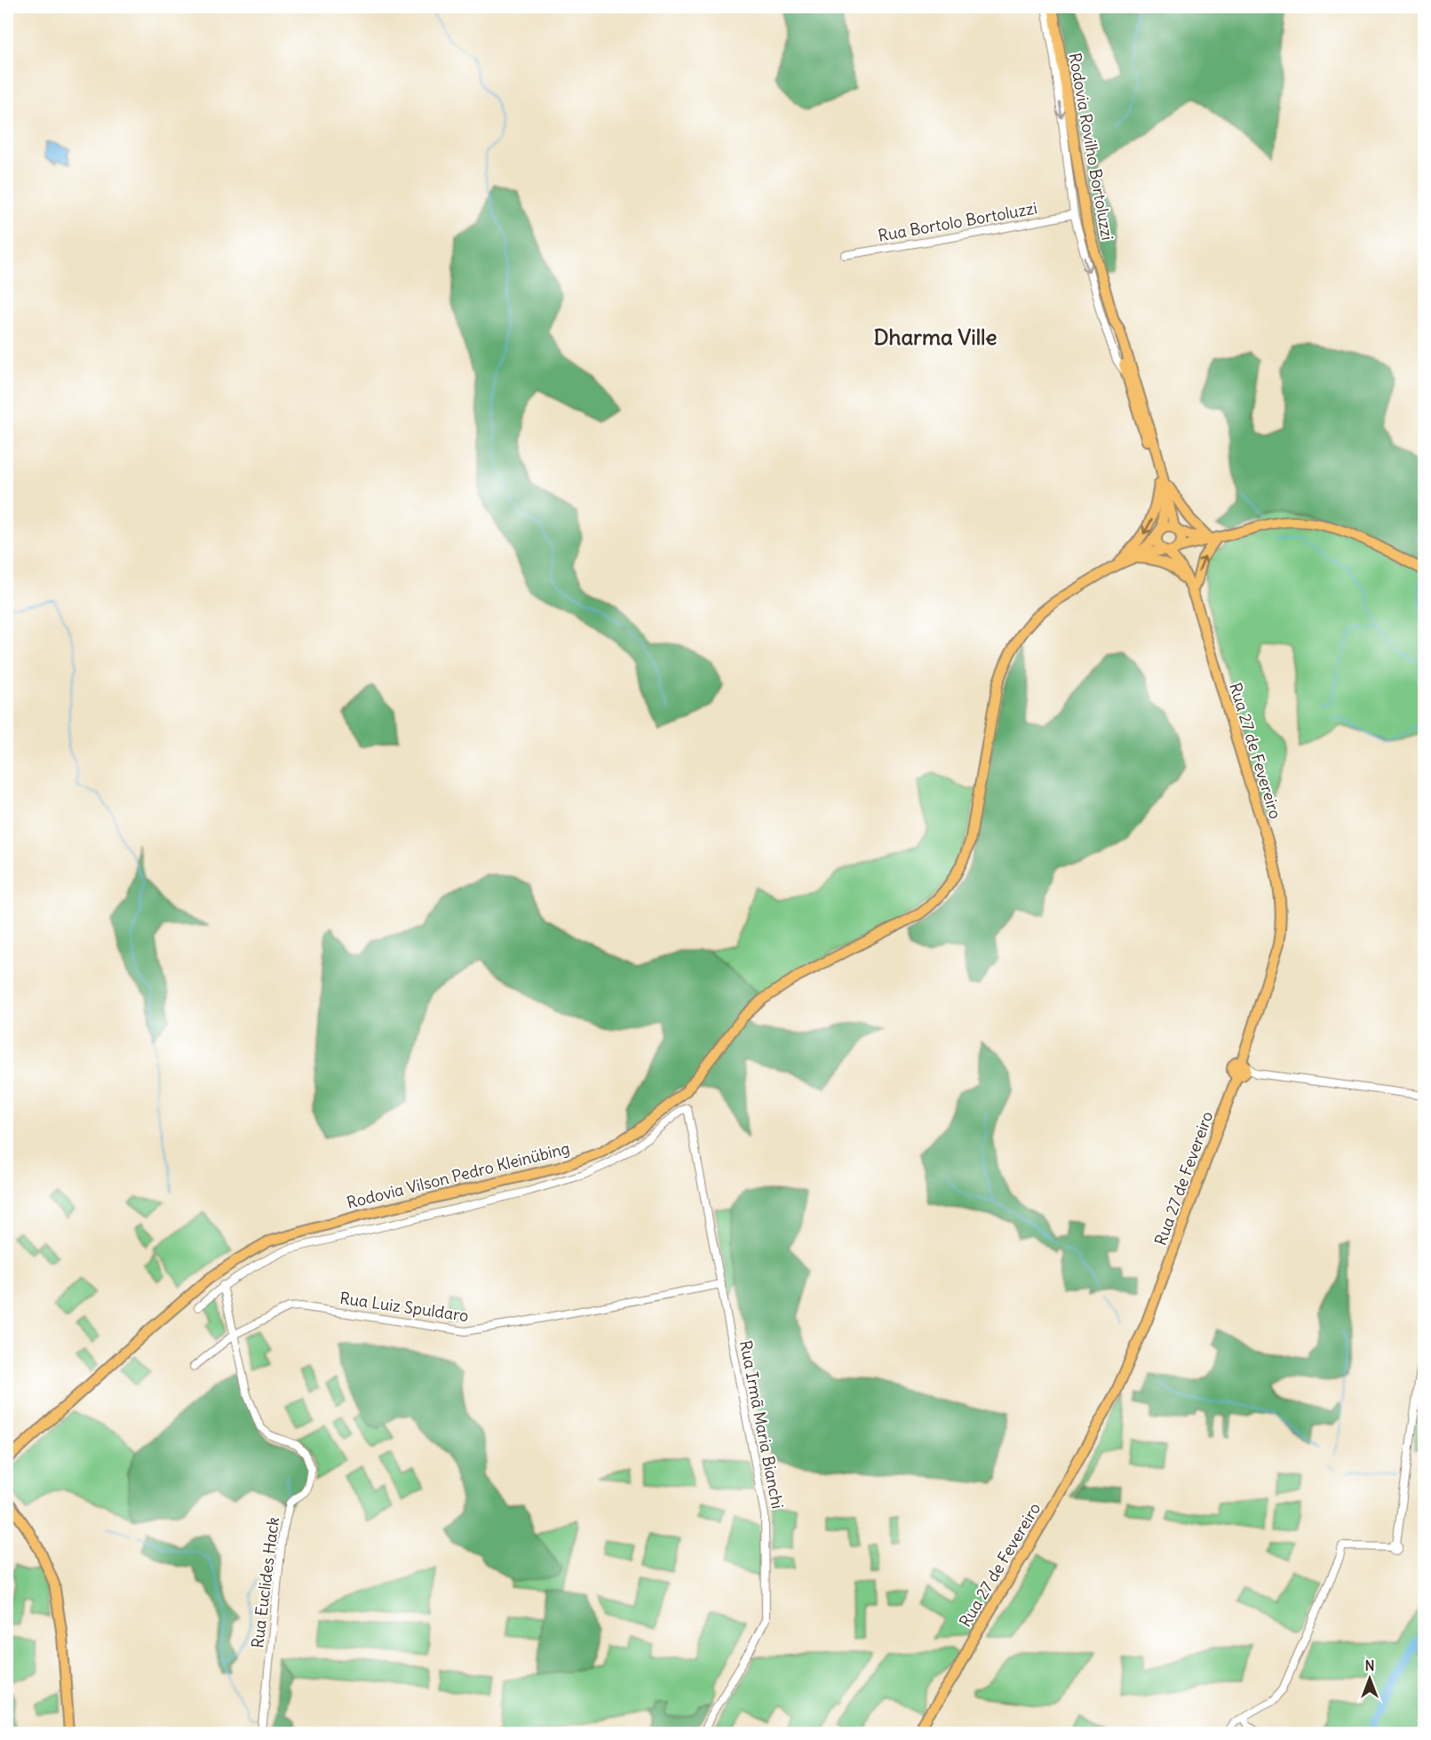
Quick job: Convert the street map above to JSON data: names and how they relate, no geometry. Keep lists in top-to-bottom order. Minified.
{"streets":{"main road":["Rodovia Rovilho Bortoluzzi","Rua 27 de Fevereiro","Rodovia Vilson Pedro Kleinübing"],"street":["Rua Bortolo Bortoluzzi","Rua Luiz Spuldaro","Rua Irmã Maria Bianchi","Rua Euclides Hack"]},"crossings":[["Rodovia Rovilho Bortoluzzi","Rua 27 de Fevereiro"],["Rodovia Rovilho Bortoluzzi","Rodovia Vilson Pedro Kleinübing"],["Rua 27 de Fevereiro","Rodovia Vilson Pedro Kleinübing"],["Rua Luiz Spuldaro","Rua Irmã Maria Bianchi"],["Rua Luiz Spuldaro","Rua Euclides Hack"],["Rua Irmã Maria Bianchi","Rua Euclides Hack"]],"districts":["Dharma Ville"],"north":"top"}
